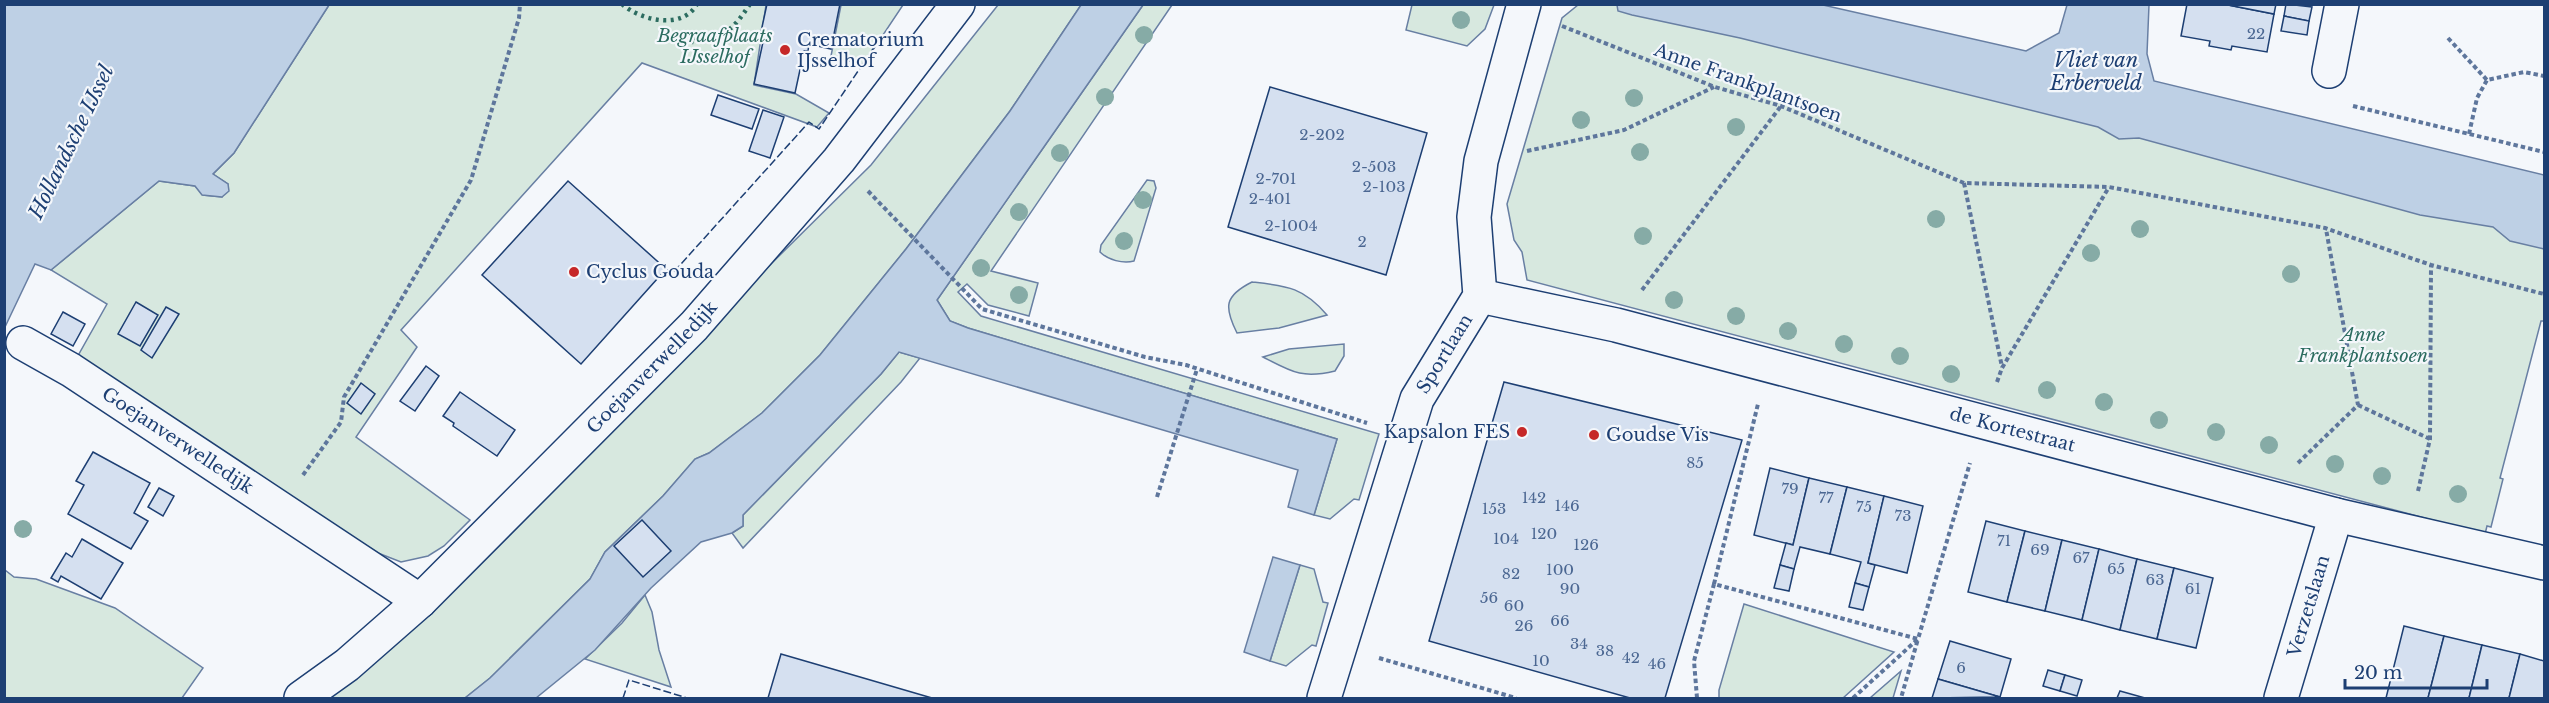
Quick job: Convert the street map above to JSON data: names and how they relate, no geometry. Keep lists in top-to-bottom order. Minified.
{"streets":{"street":["Sportlaan","Goejanverwelledijk","de Kortestraat","Verzetslaan"],"path":["Anne Frankplantsoen"]},"crossings":[["Anne Frankplantsoen","Sportlaan"],["Sportlaan","de Kortestraat"],["de Kortestraat","Verzetslaan"]],"water":["Vliet van Erberveld","Hollandsche IJssel"],"parks":["Begraafplaats IJsselhof","Anne Frankplantsoen"],"places":["Crematorium IJsselhof","Cyclus Gouda","Kapsalon FES","Goudse Vis"],"house_numbers":["22","2-202","2-503","2-701","2-103","2-401","2-1004","2","85","79","142","77","146","75","153","73","120","104","71","126","69","67","65","100","82","63","90","61","56","60","66","26","34","38","42","10","46","6"],"scale_bar":"20 m"}
